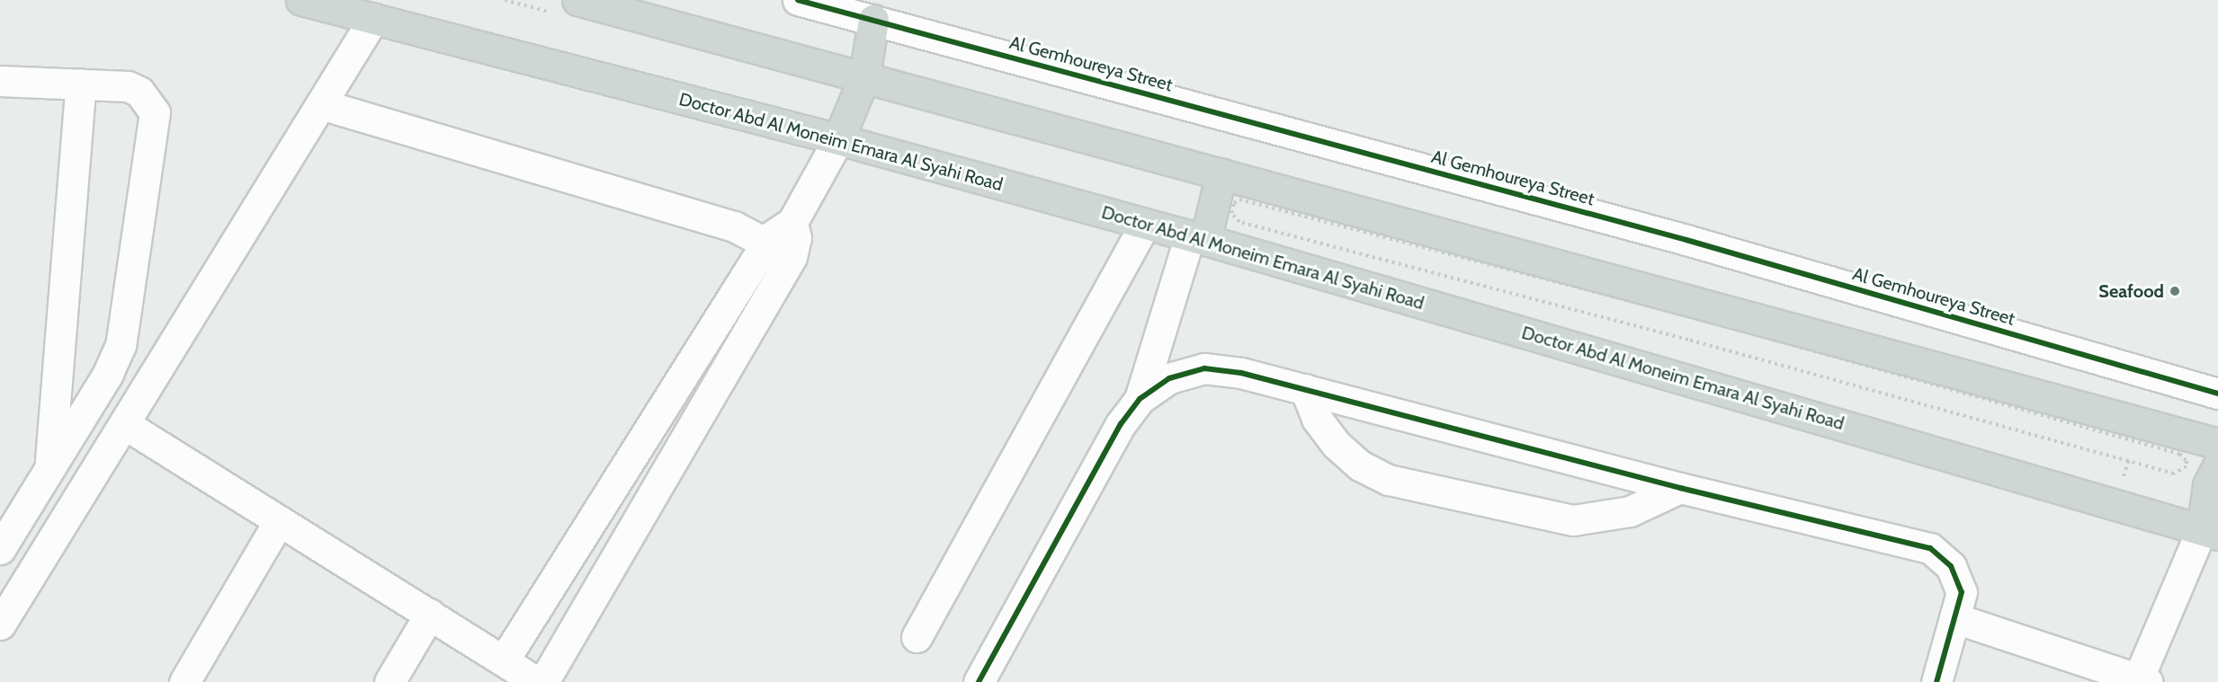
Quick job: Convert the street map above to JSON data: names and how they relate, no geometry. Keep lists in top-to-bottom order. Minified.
{"streets":{"main road":["Doctor Abd Al Moneim Emara Al Syahi Road"],"street":["Al Gemhoureya Street"]},"places":["Seafood"]}
